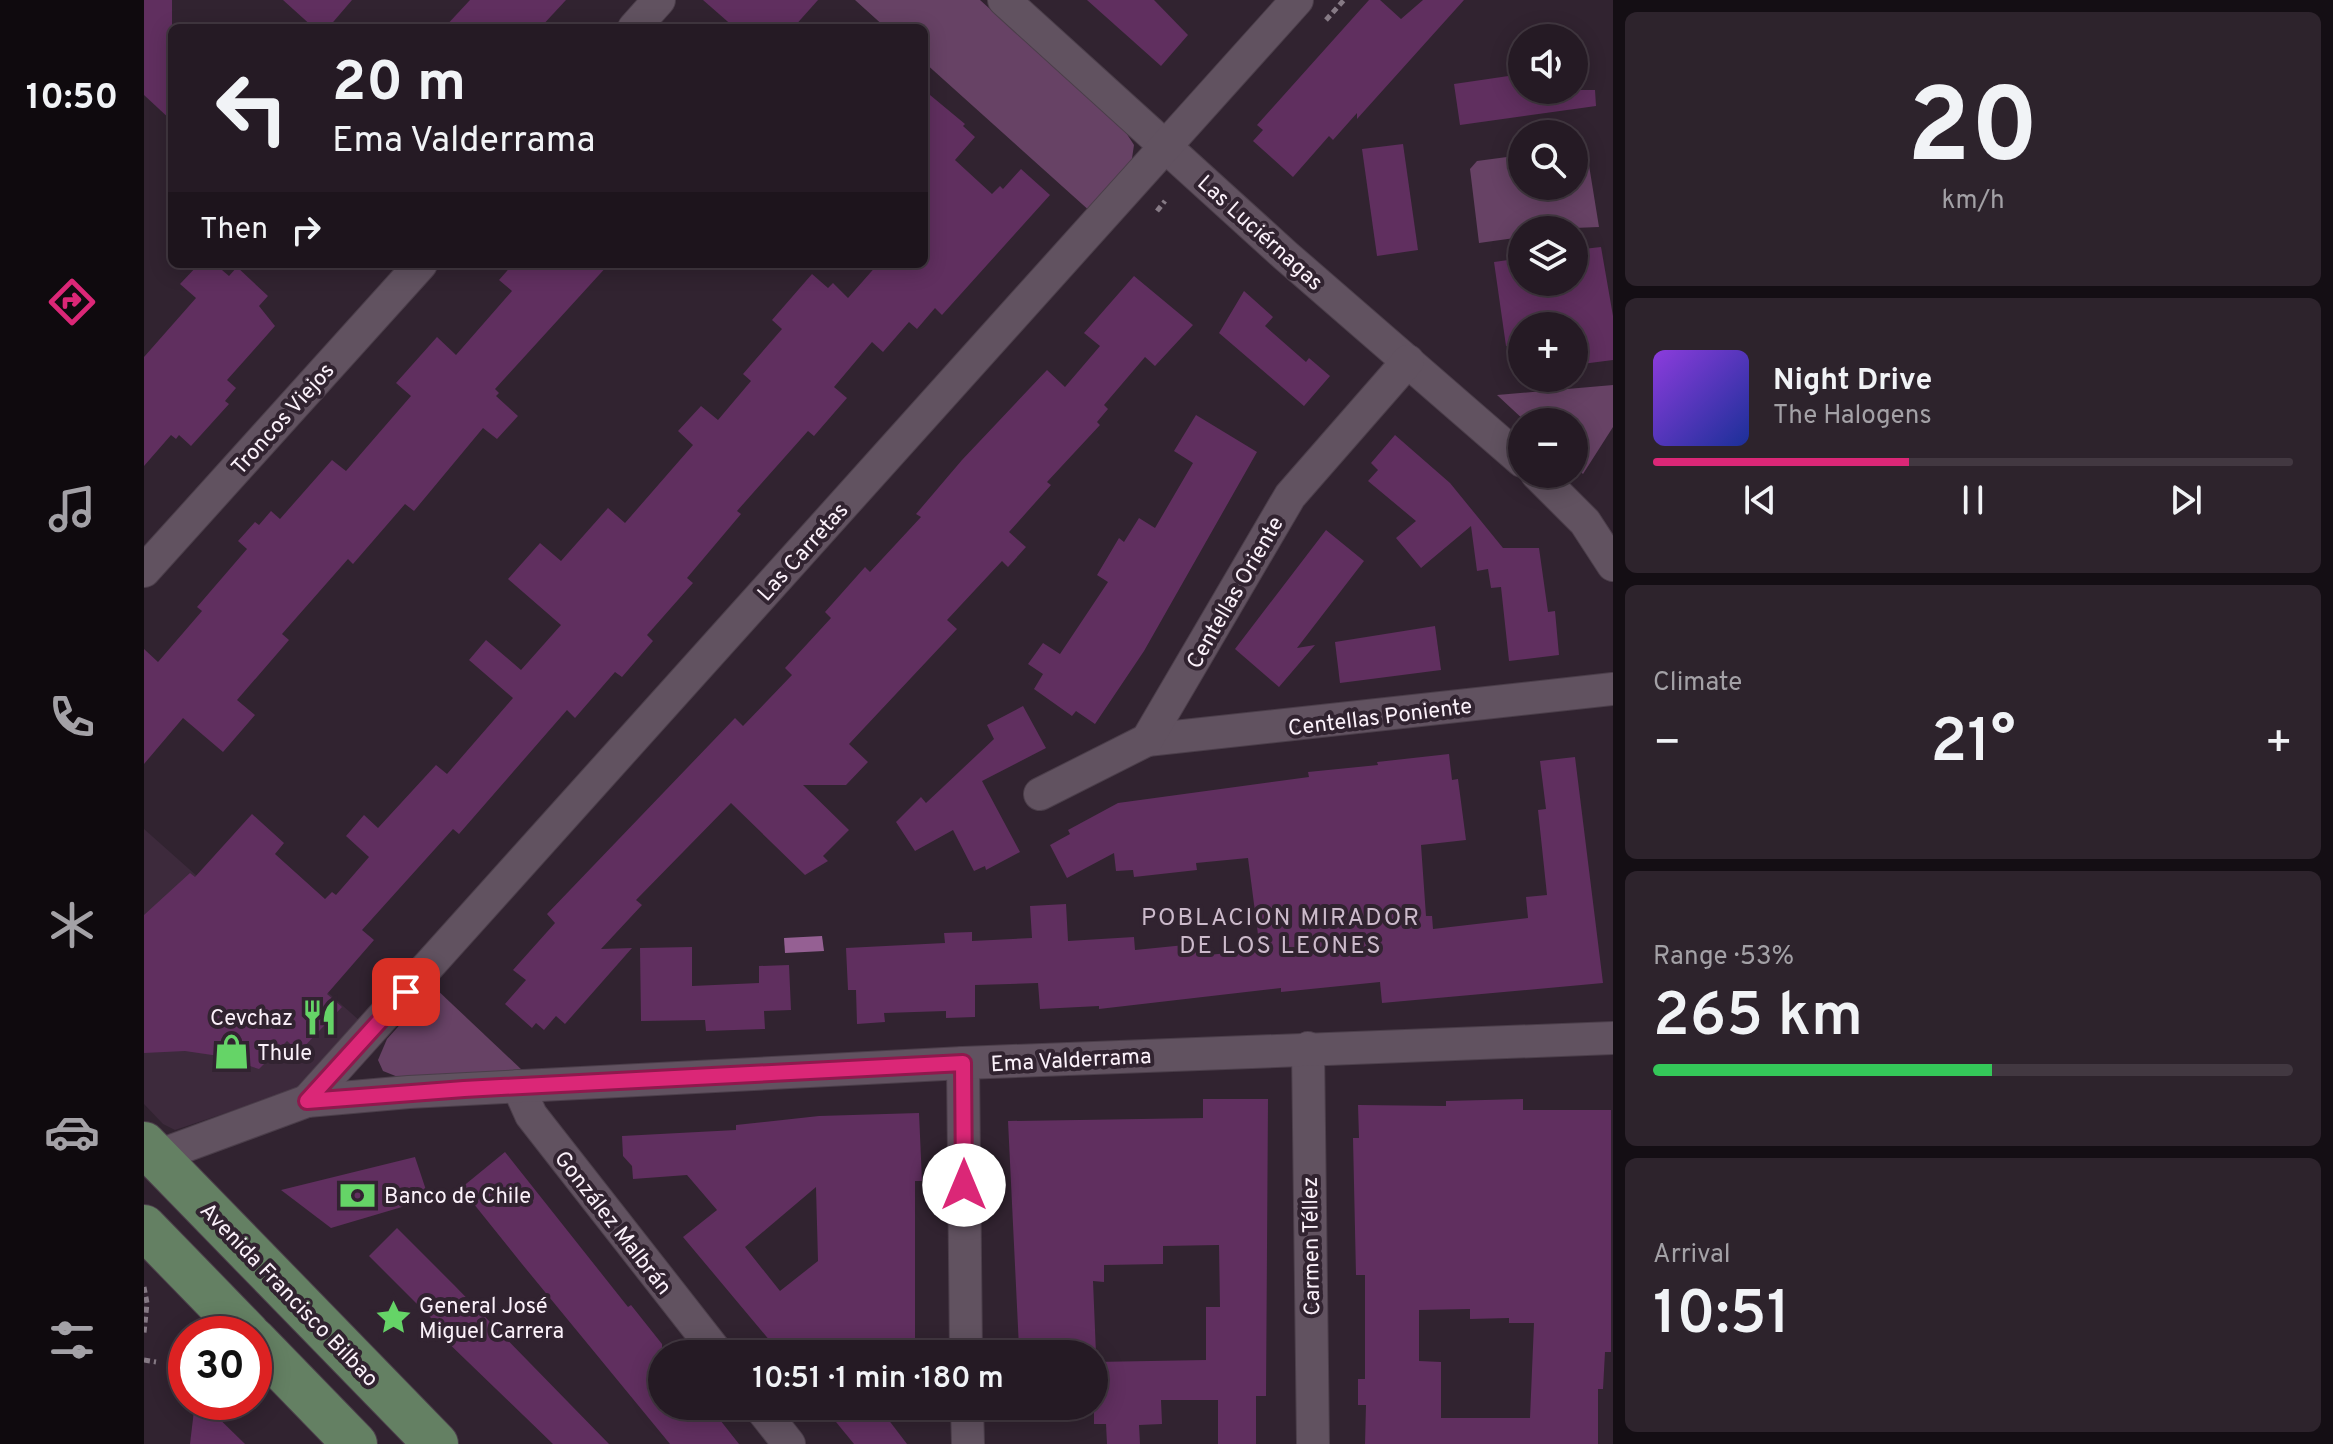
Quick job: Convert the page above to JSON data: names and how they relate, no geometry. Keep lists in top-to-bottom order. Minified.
{"streets":{"main road":["Avenida Francisco Bilbao"],"street":["Las Luciérnagas","Troncos Viejos","Las Carretas","Centellas Oriente","Centellas Poniente","Ema Valderrama","González Malbrán","Carmen Téllez"]},"crossings":[["Las Luciérnagas","Las Carretas"],["Las Luciérnagas","Centellas Oriente"],["Las Carretas","Ema Valderrama"],["Centellas Oriente","Centellas Poniente"],["Ema Valderrama","González Malbrán"],["Ema Valderrama","Carmen Téllez"],["Ema Valderrama","Avenida Francisco Bilbao"]],"districts":["POBLACION MIRADOR DE LOS LEONES"],"places":{"restaurant":["Cevchaz"],"shop":["Thule"],"bank":["Banco de Chile"],"place":["General José Miguel Carrera"]},"page":{"tabs":"10:50","tile":[["20","km/h"],"Climate",["Range · 53%","265 km"],["Arrival","10:51"]],"map_buttons":["+","−"],"turn":["20 m","Ema Valderrama"],"then":"Then","song":["Night Drive","The Halogens"],"heat":["−","21°","+"],"limit":"30","trip":"10:51 · 1 min · 180 m"}}
